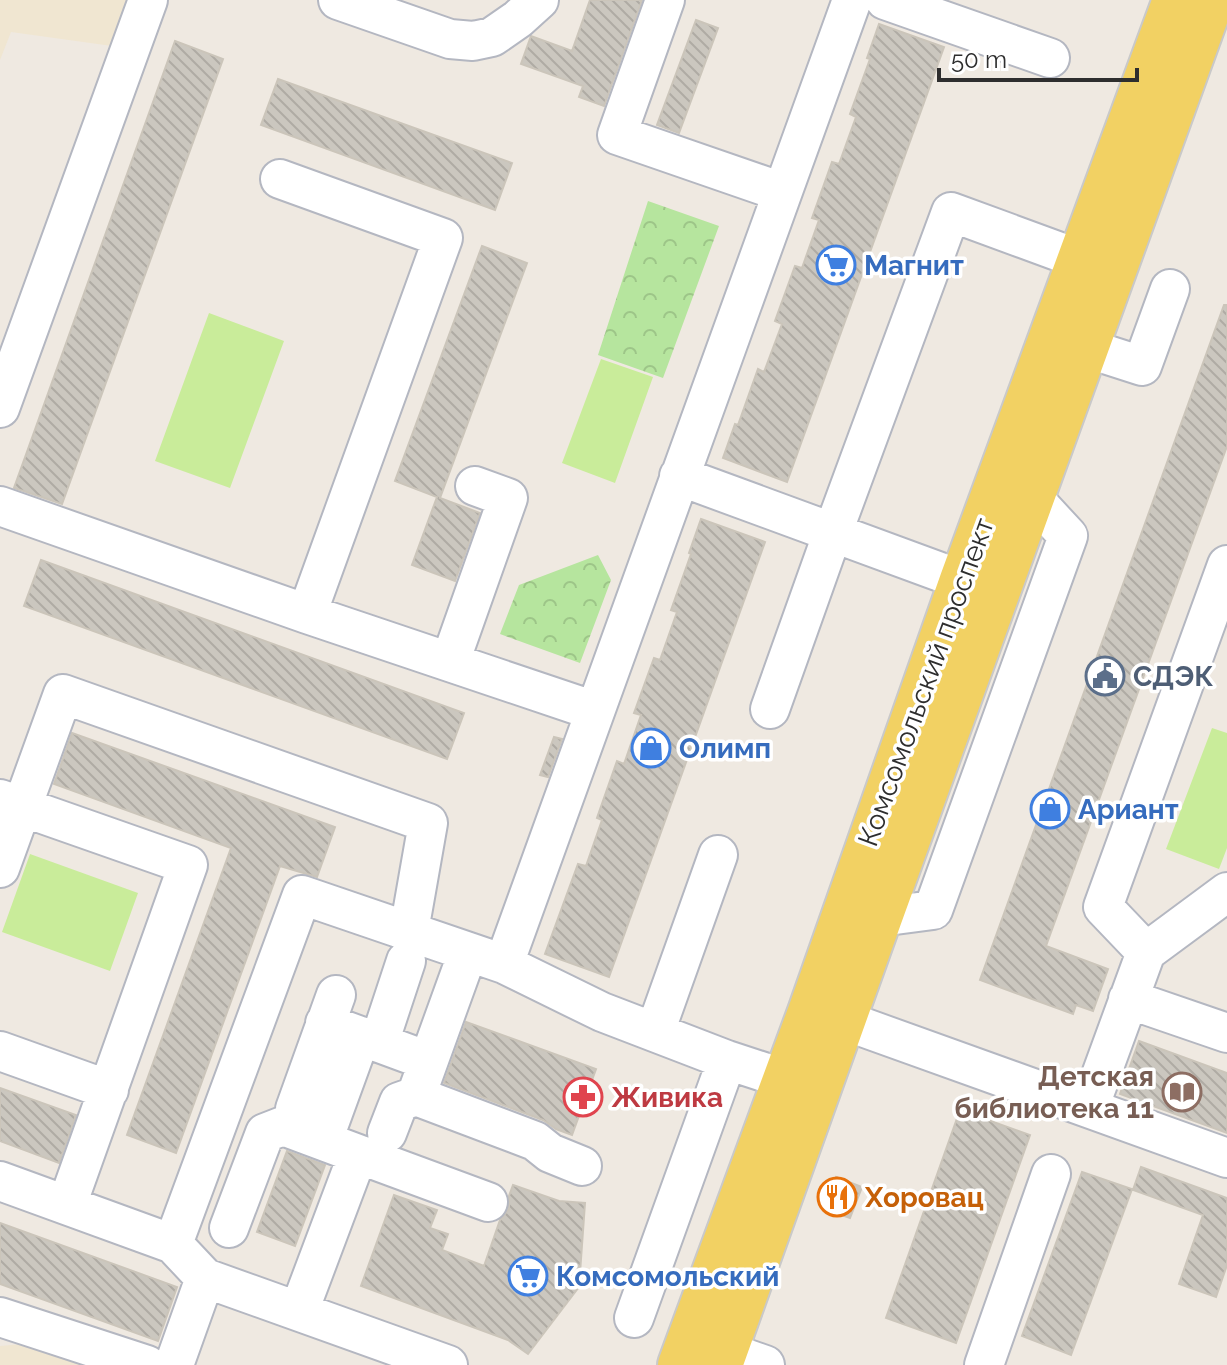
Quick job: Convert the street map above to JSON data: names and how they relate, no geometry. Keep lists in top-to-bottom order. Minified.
{"streets":{"main road":["Комсомольский проспект"]},"places":{"supermarket":["Магнит","Комсомольский"],"public building":["СДЭК"],"shop":["Олимп","Ариант"],"library":["Детская библиотека 11"],"pharmacy":["Живика"],"restaurant":["Хоровац"]},"scale_bar":"50 m"}
